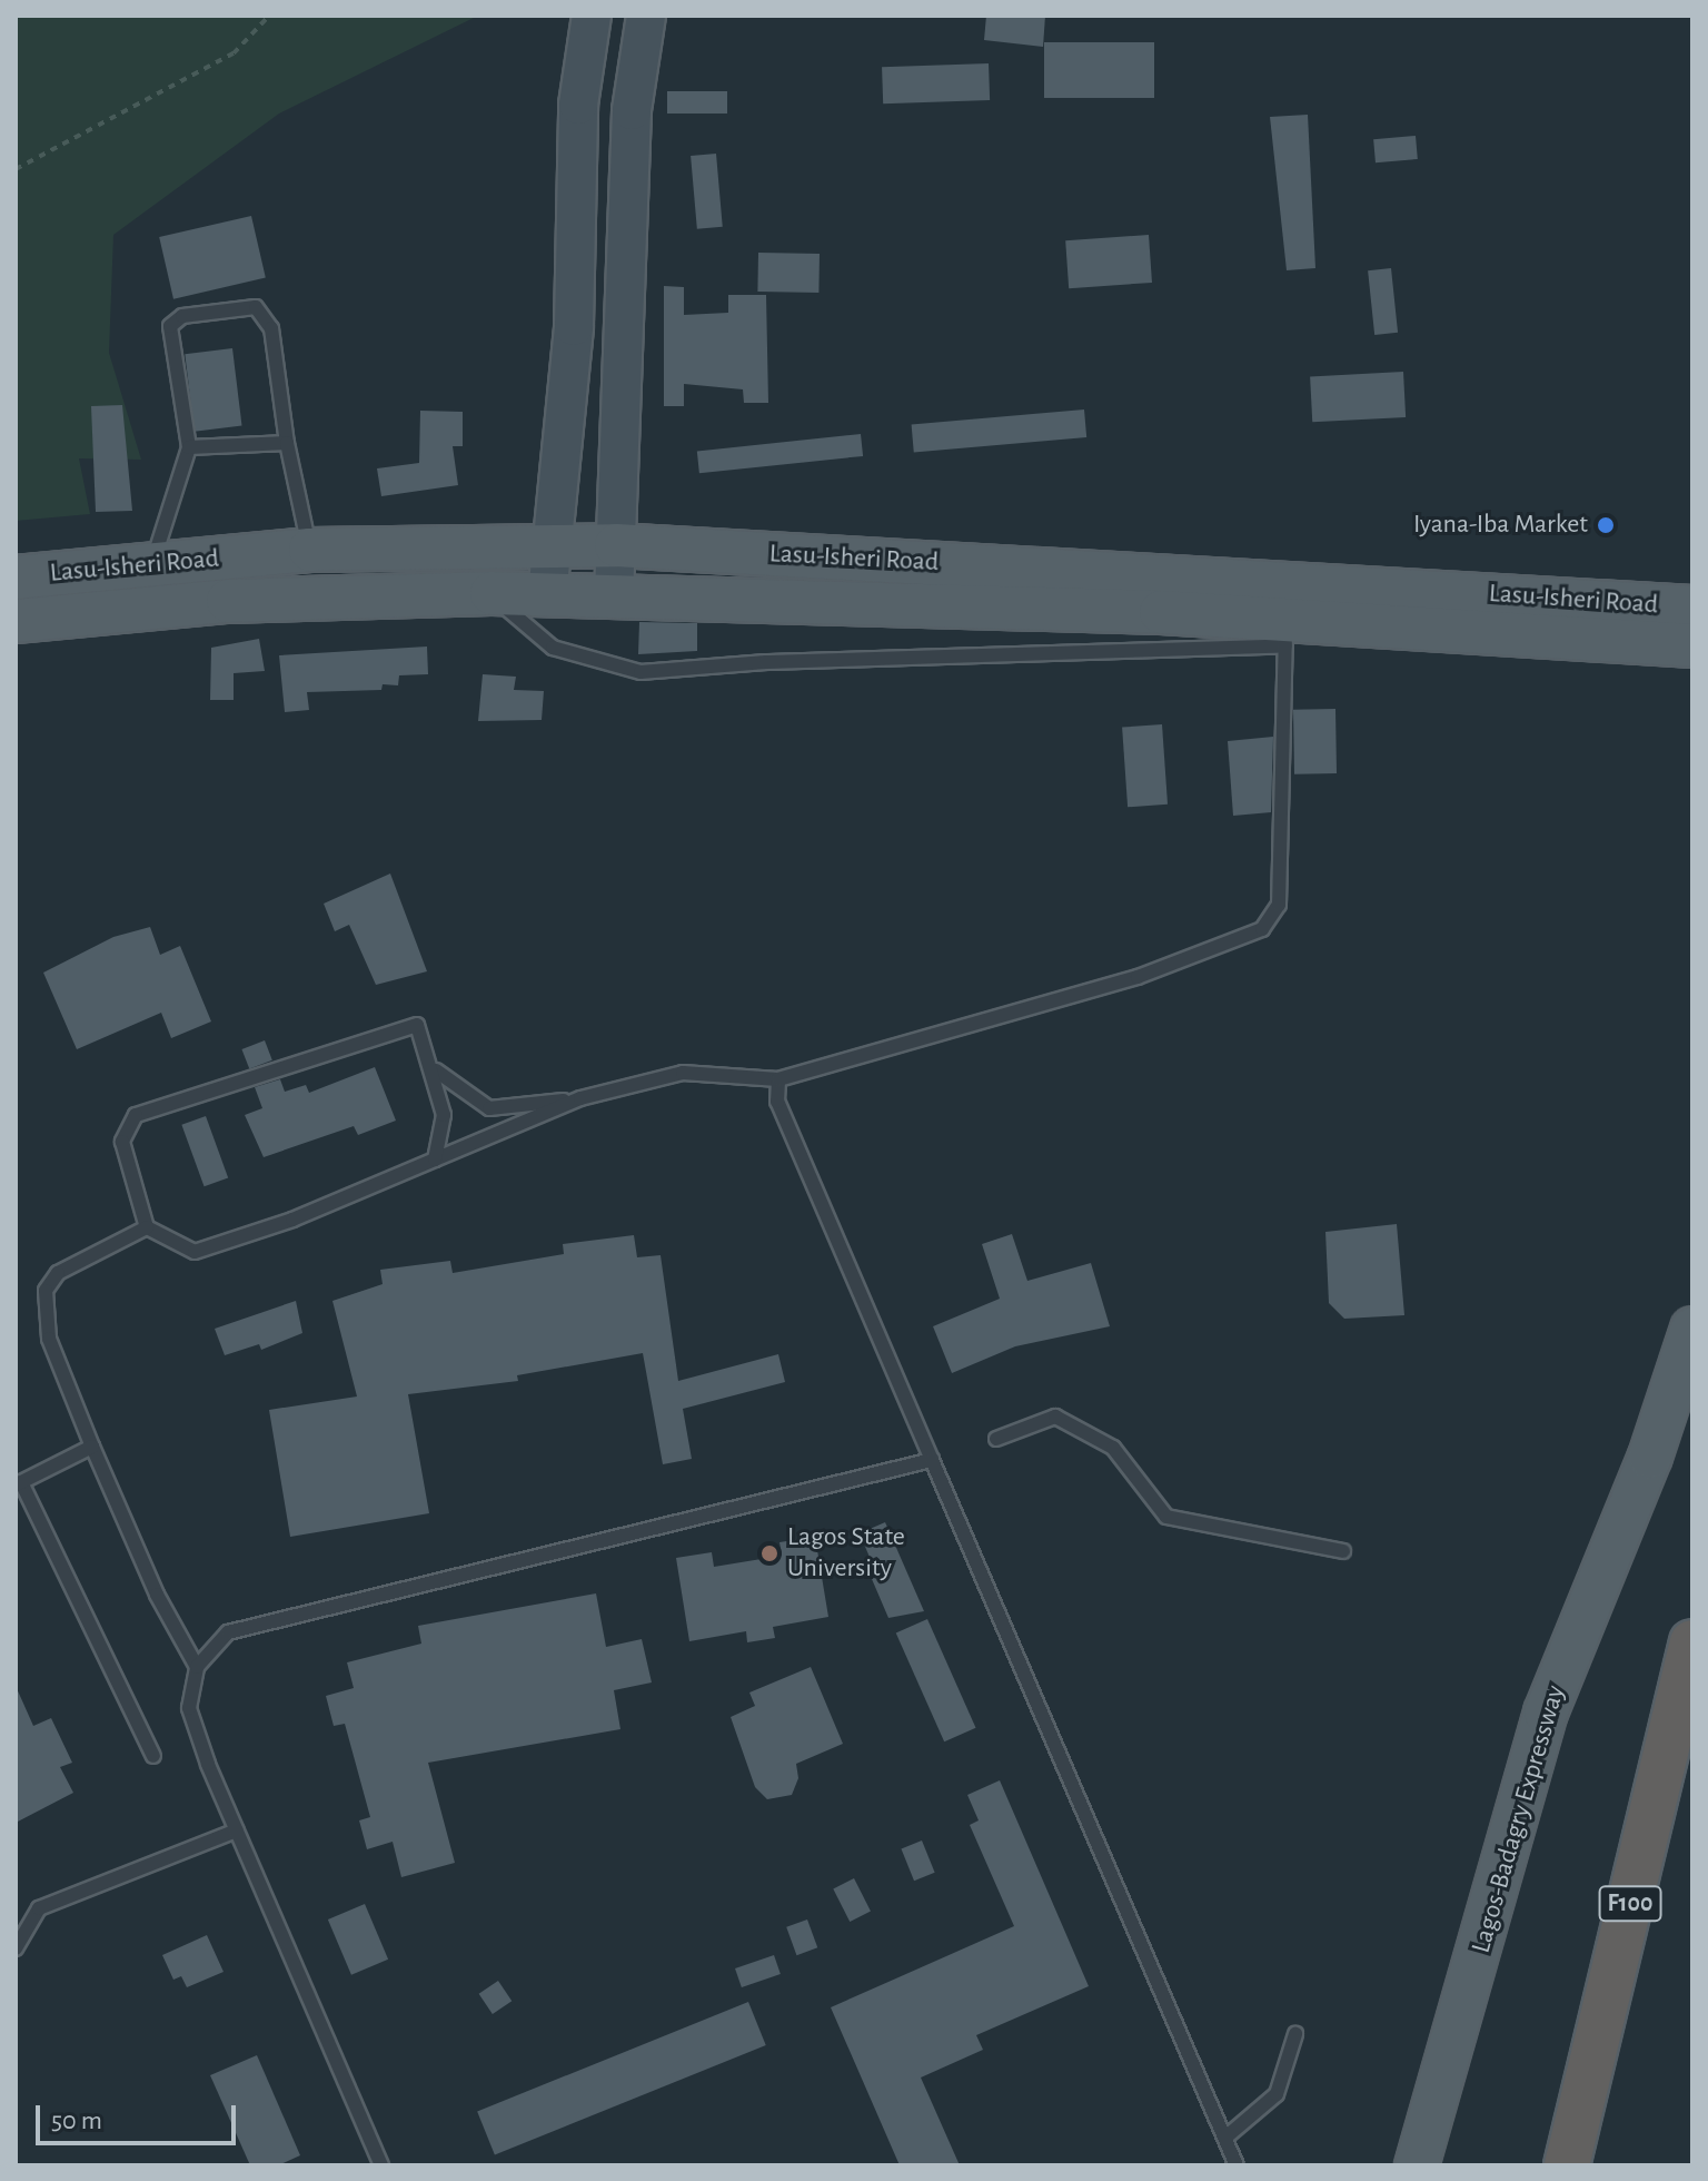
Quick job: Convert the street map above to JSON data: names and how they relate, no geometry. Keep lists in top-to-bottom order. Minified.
{"streets":{"highway":["F100"],"main road":["Lasu-Isheri Road","Lagos-Badagry Expressway"]},"places":["Iyana-Iba Market","Lagos State University"],"scale_bar":"50 m"}
